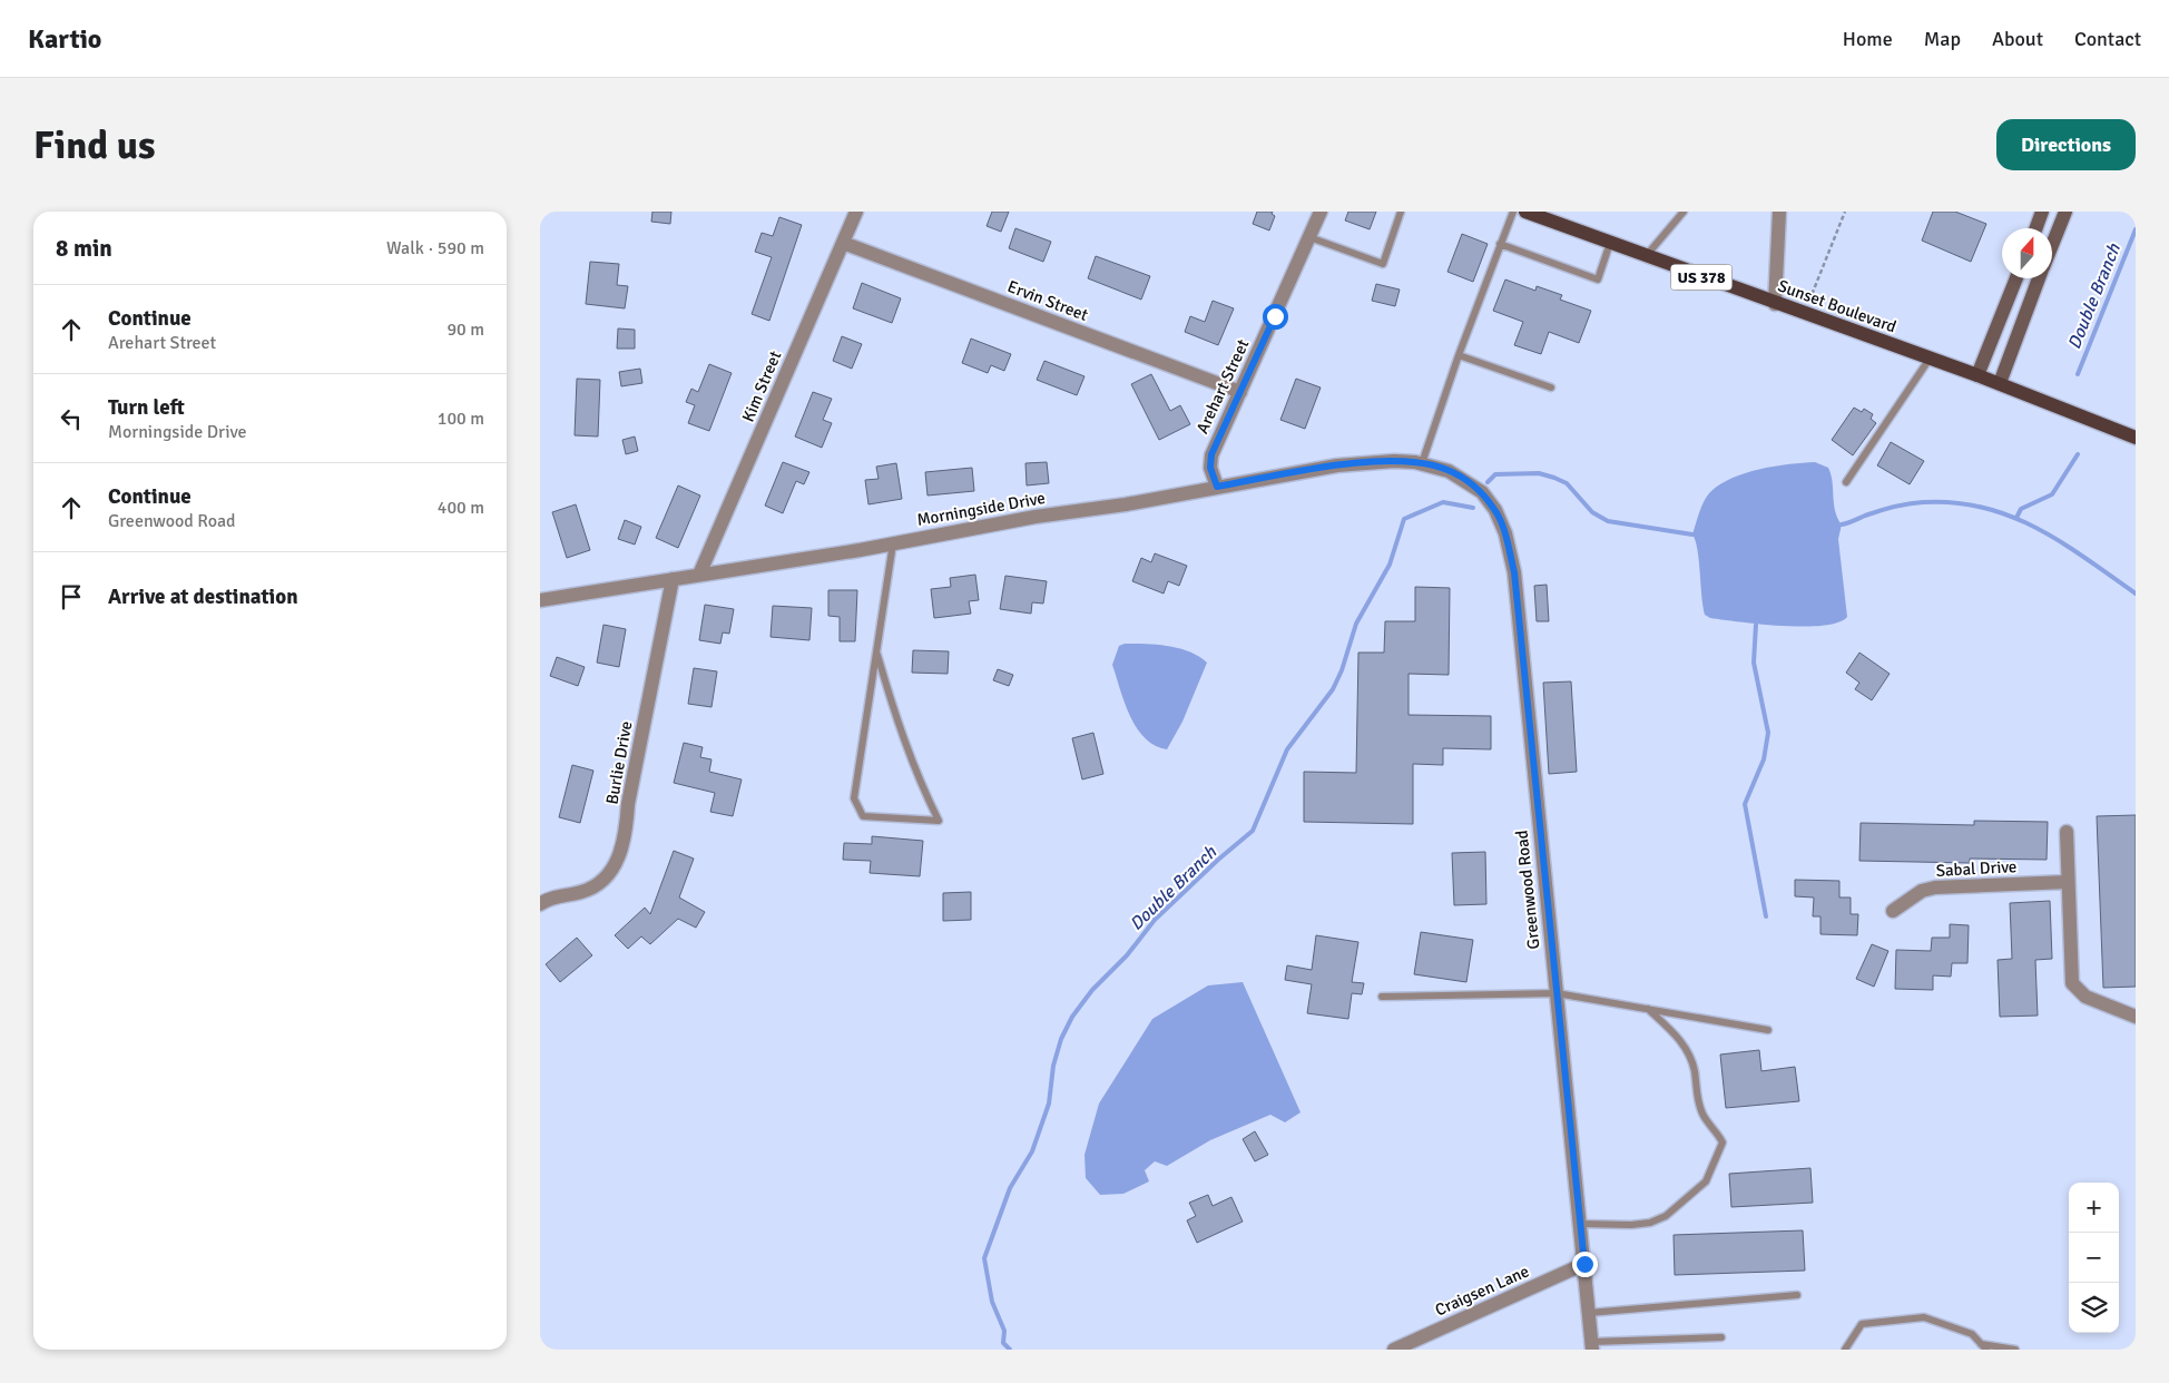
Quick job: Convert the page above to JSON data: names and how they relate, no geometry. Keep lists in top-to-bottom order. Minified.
{"streets":{"main road":["US 378","Sunset Boulevard"],"street":["Ervin Street","Kim Street","Arehart Street","Morningside Drive","Burlie Drive","Sabal Drive","Greenwood Road","Craigsen Lane"]},"crossings":[["Ervin Street","Kim Street"],["Ervin Street","Arehart Street"],["Kim Street","Morningside Drive"],["Arehart Street","Morningside Drive"],["Morningside Drive","Burlie Drive"],["Morningside Drive","Greenwood Road"],["Greenwood Road","Craigsen Lane"]],"water":["Double Branch"],"north":"top","page":{"header":"Kartio","nav":["Home","Map","About","Contact"],"buttons":"Directions","title":"Find us","heading":["8 min","Walk · 590 m"],"list":[["Continue","Arehart Street","90 m"],["Turn left","Morningside Drive","100 m"],["Continue","Greenwood Road","400 m"],"Arrive at destination"],"map_buttons":["+","−"]}}
